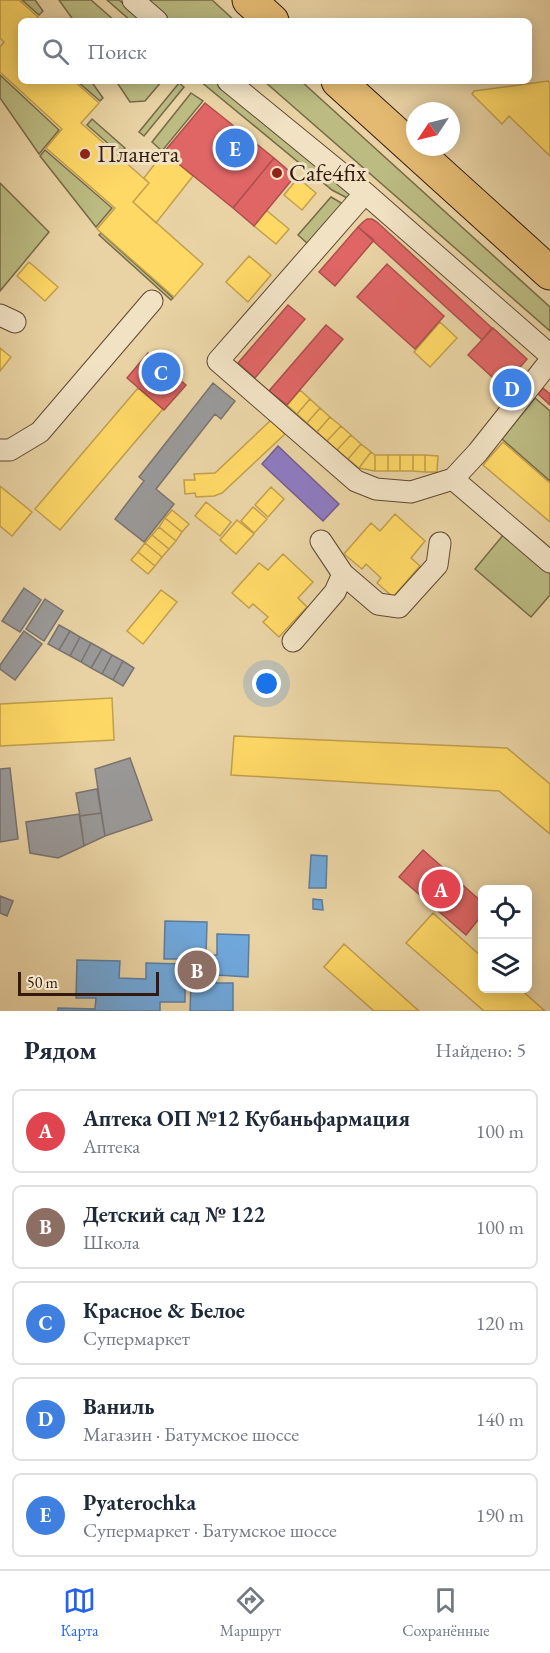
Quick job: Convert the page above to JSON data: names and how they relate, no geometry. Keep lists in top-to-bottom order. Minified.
{"places":["Планета","Cafe4fix"],"scale_bar":"50 m","north":"bottom left","page":{"search":"Поиск","pins":["E","C","D","A","B"],"scale":"50 m","heading":["Рядом","Найдено: 5"],"list":[{"mark":"A","name":"Аптека ОП №12 Кубаньфармация","note":"Аптека","value":"100 m"},{"mark":"B","name":"Детский сад № 122","note":"Школа","value":"100 m"},{"mark":"C","name":"Красное & Белое","note":"Супермаркет","value":"120 m"},{"mark":"D","name":"Ваниль","note":"Магазин · Батумское шоссе","value":"140 m"},{"mark":"E","name":"Pyaterochka","note":"Супермаркет · Батумское шоссе","value":"190 m"}],"nav":["Карта","Маршрут","Сохранённые"]}}
